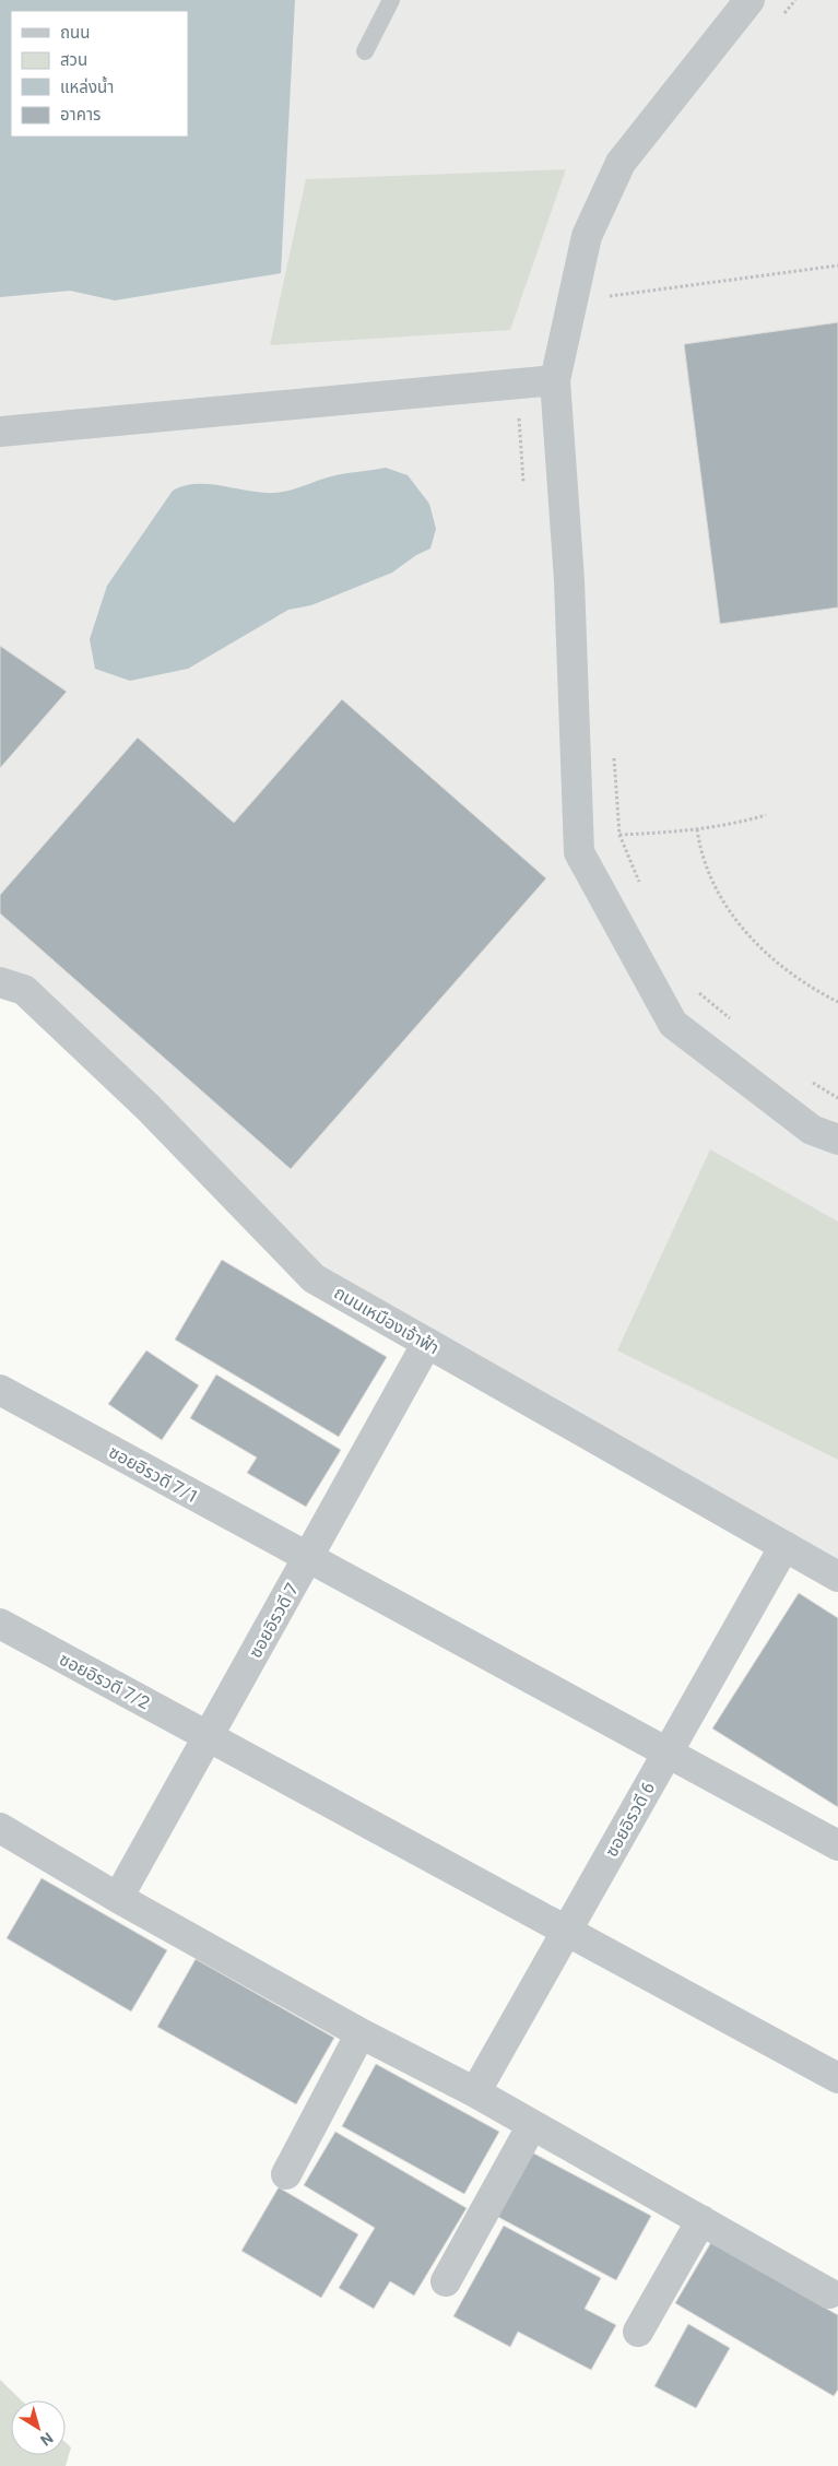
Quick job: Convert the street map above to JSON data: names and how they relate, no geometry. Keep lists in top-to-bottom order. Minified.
{"streets":{"street":["ถนนเหมืองเจ้าฟ้า","ซอยอิรวดี 7/1","ซอยอิรวดี 7","ซอยอิรวดี 7/2","ซอยอิรวดี 6"]},"crossings":[["ถนนเหมืองเจ้าฟ้า","ซอยอิรวดี 7"],["ถนนเหมืองเจ้าฟ้า","ซอยอิรวดี 6"],["ซอยอิรวดี 7/1","ซอยอิรวดี 7"],["ซอยอิรวดี 7/1","ซอยอิรวดี 6"],["ซอยอิรวดี 7","ซอยอิรวดี 7/2"],["ซอยอิรวดี 7/2","ซอยอิรวดี 6"]],"legend":["ถนน","สวน","แหล่งน้ำ","อาคาร"],"north":"bottom right"}
